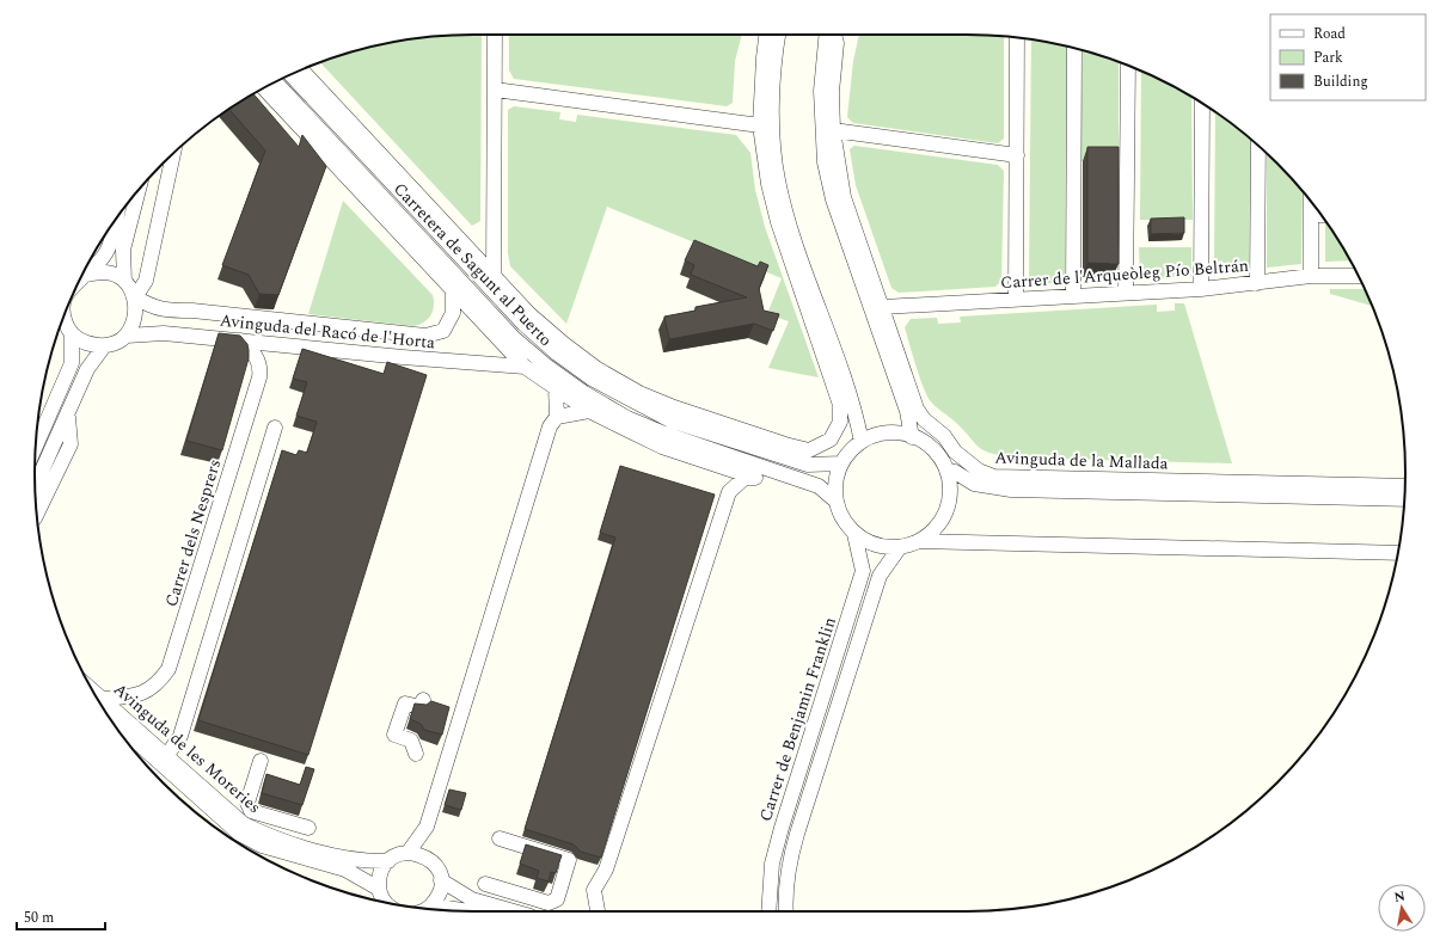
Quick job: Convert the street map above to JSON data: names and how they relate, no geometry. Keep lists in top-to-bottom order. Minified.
{"streets":{"street":["Carretera de Sagunt al Puerto","Carrer de l'Arqueòleg Pío Beltrán","Avinguda del Racó de l'Horta","Avinguda de la Mallada","Carrer dels Nesprers","Carrer de Benjamin Franklin","Avinguda de les Moreries"]},"crossings":[["Carretera de Sagunt al Puerto","Avinguda de la Mallada"],["Carretera de Sagunt al Puerto","Carrer de Benjamin Franklin"],["Carrer de l'Arqueòleg Pío Beltrán","Avinguda de la Mallada"],["Avinguda del Racó de l'Horta","Carrer dels Nesprers"],["Avinguda de la Mallada","Carrer de Benjamin Franklin"],["Carrer dels Nesprers","Avinguda de les Moreries"]],"legend":["Road","Park","Building"],"scale_bar":"50 m","north":"top"}
